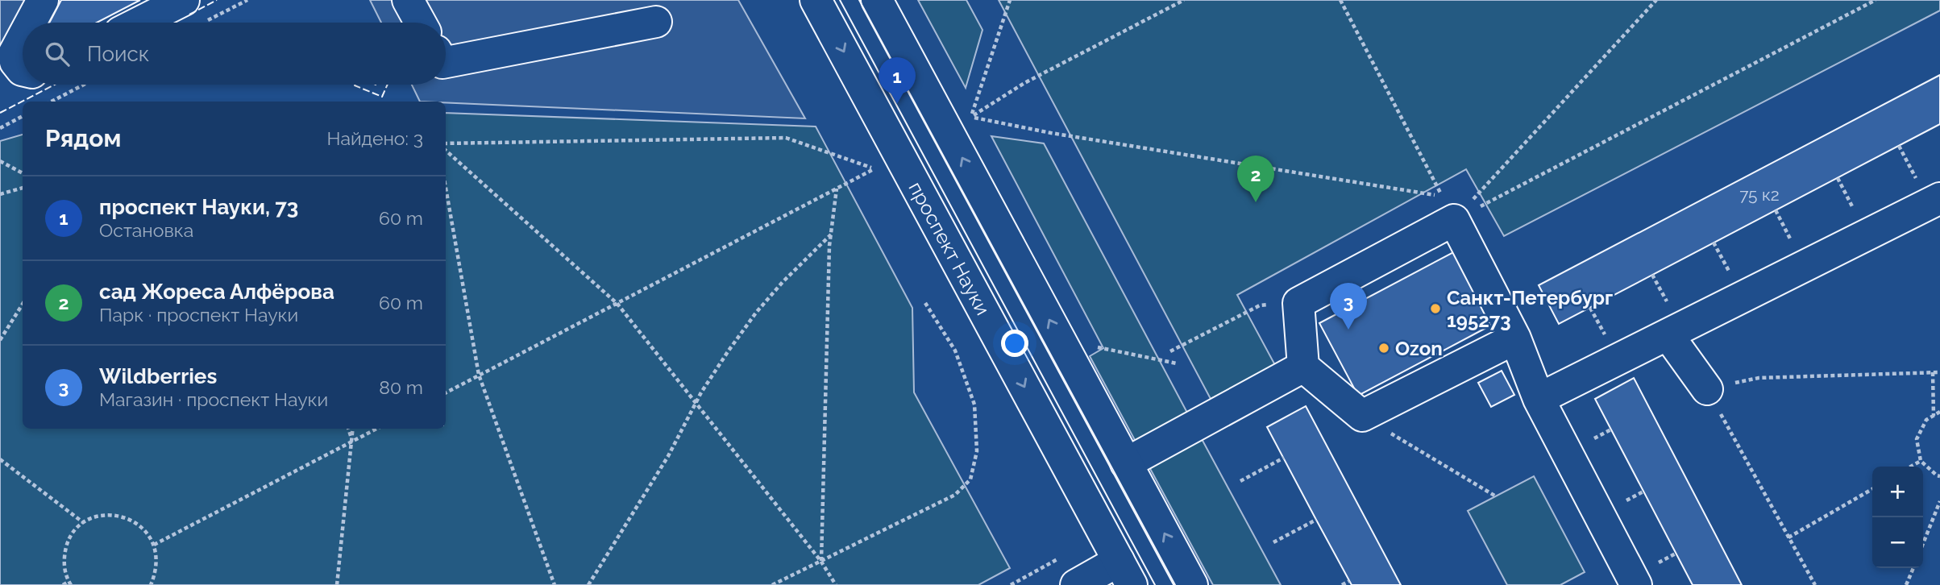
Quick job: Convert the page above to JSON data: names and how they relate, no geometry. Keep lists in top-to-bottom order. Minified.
{"streets":{"main road":["проспект Науки"]},"places":["Санкт-Петербург 195273","Ozon"],"house_numbers":["75 к2"],"page":{"search":"Поиск","pins":["1","2","3"],"heading":["Рядом","Найдено: 3"],"list":[{"mark":"1","name":"проспект Науки, 73","note":"Остановка","value":"60 m"},{"mark":"2","name":"сад Жореса Алфёрова","note":"Парк · проспект Науки","value":"60 m"},{"mark":"3","name":"Wildberries","note":"Магазин · проспект Науки","value":"80 m"}],"map_buttons":["+","−"]}}
